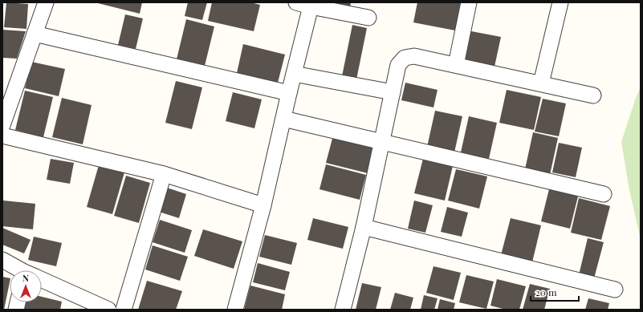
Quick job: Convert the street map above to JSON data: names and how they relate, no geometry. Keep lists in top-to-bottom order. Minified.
{"scale_bar":"20 m","north":"top"}
